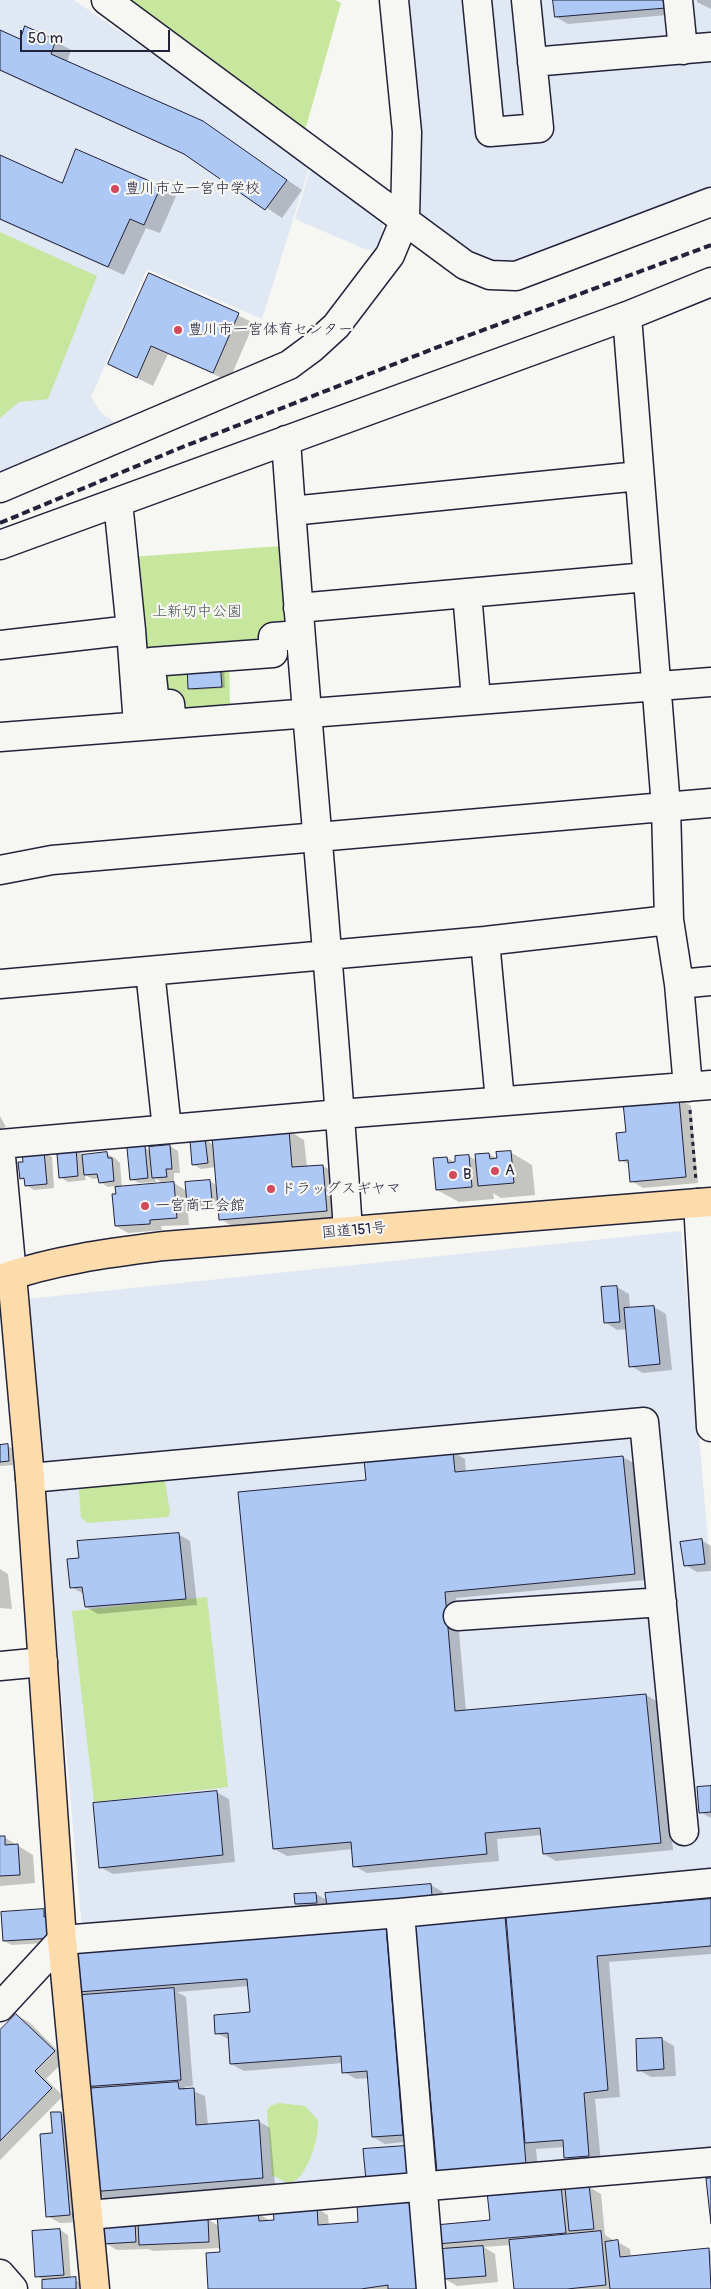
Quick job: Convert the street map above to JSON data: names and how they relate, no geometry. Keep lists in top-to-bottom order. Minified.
{"streets":{"main road":["国道151号"]},"parks":["上新切中公園"],"places":["豊川市立一宮中学校","豊川市一宮体育センター","A","B","ドラッグスギヤマ","一宮商工会館"],"scale_bar":"50 m"}
